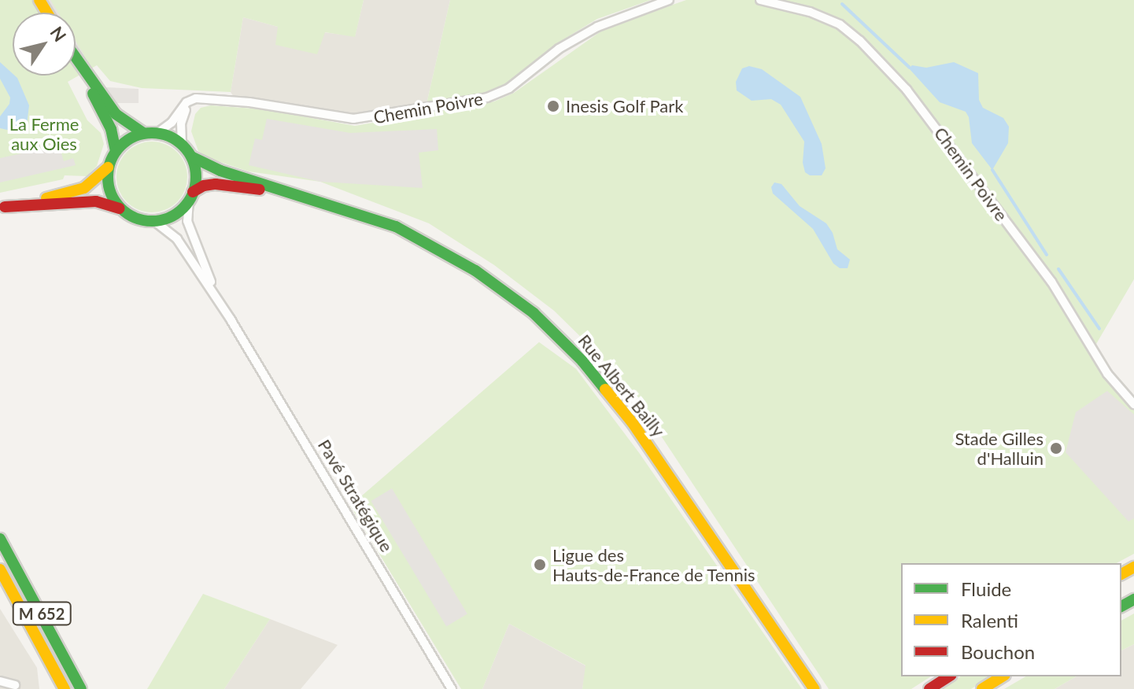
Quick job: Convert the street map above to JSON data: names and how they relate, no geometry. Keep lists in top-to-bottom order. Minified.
{"streets":{"main road":["Rue Albert Bailly","M 652"],"street":["Chemin Poivre","Pavé Stratégique"]},"crossings":[["Rue Albert Bailly","Pavé Stratégique"]],"parks":["La Ferme aux Oies"],"places":["Inesis Golf Park","Stade Gilles d'Halluin","Ligue des Hauts-de-France de Tennis"],"legend":["Fluide","Ralenti","Bouchon"],"north":"top right"}
